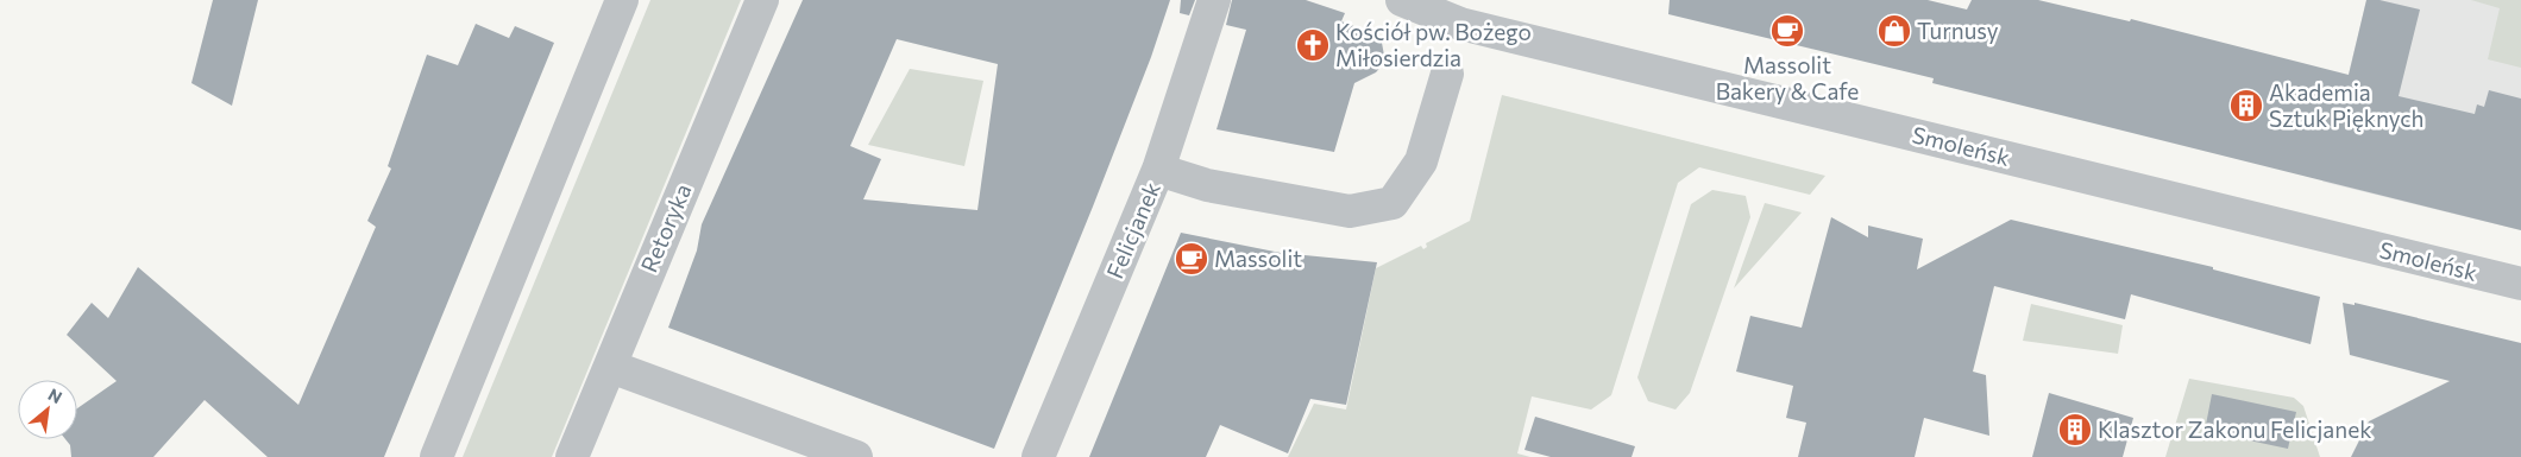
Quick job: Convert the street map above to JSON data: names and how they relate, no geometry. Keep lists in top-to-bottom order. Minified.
{"streets":{"street":["Smoleńsk","Retoryka","Felicjanek"]},"places":{"cafe":["Massolit Bakery & Cafe","Massolit"],"shop":["Turnusy"],"church":["Kościół pw. Bożego Miłosierdzia"],"building":["Akademia Sztuk Pięknych","Klasztor Zakonu Felicjanek"]},"north":"top right"}
